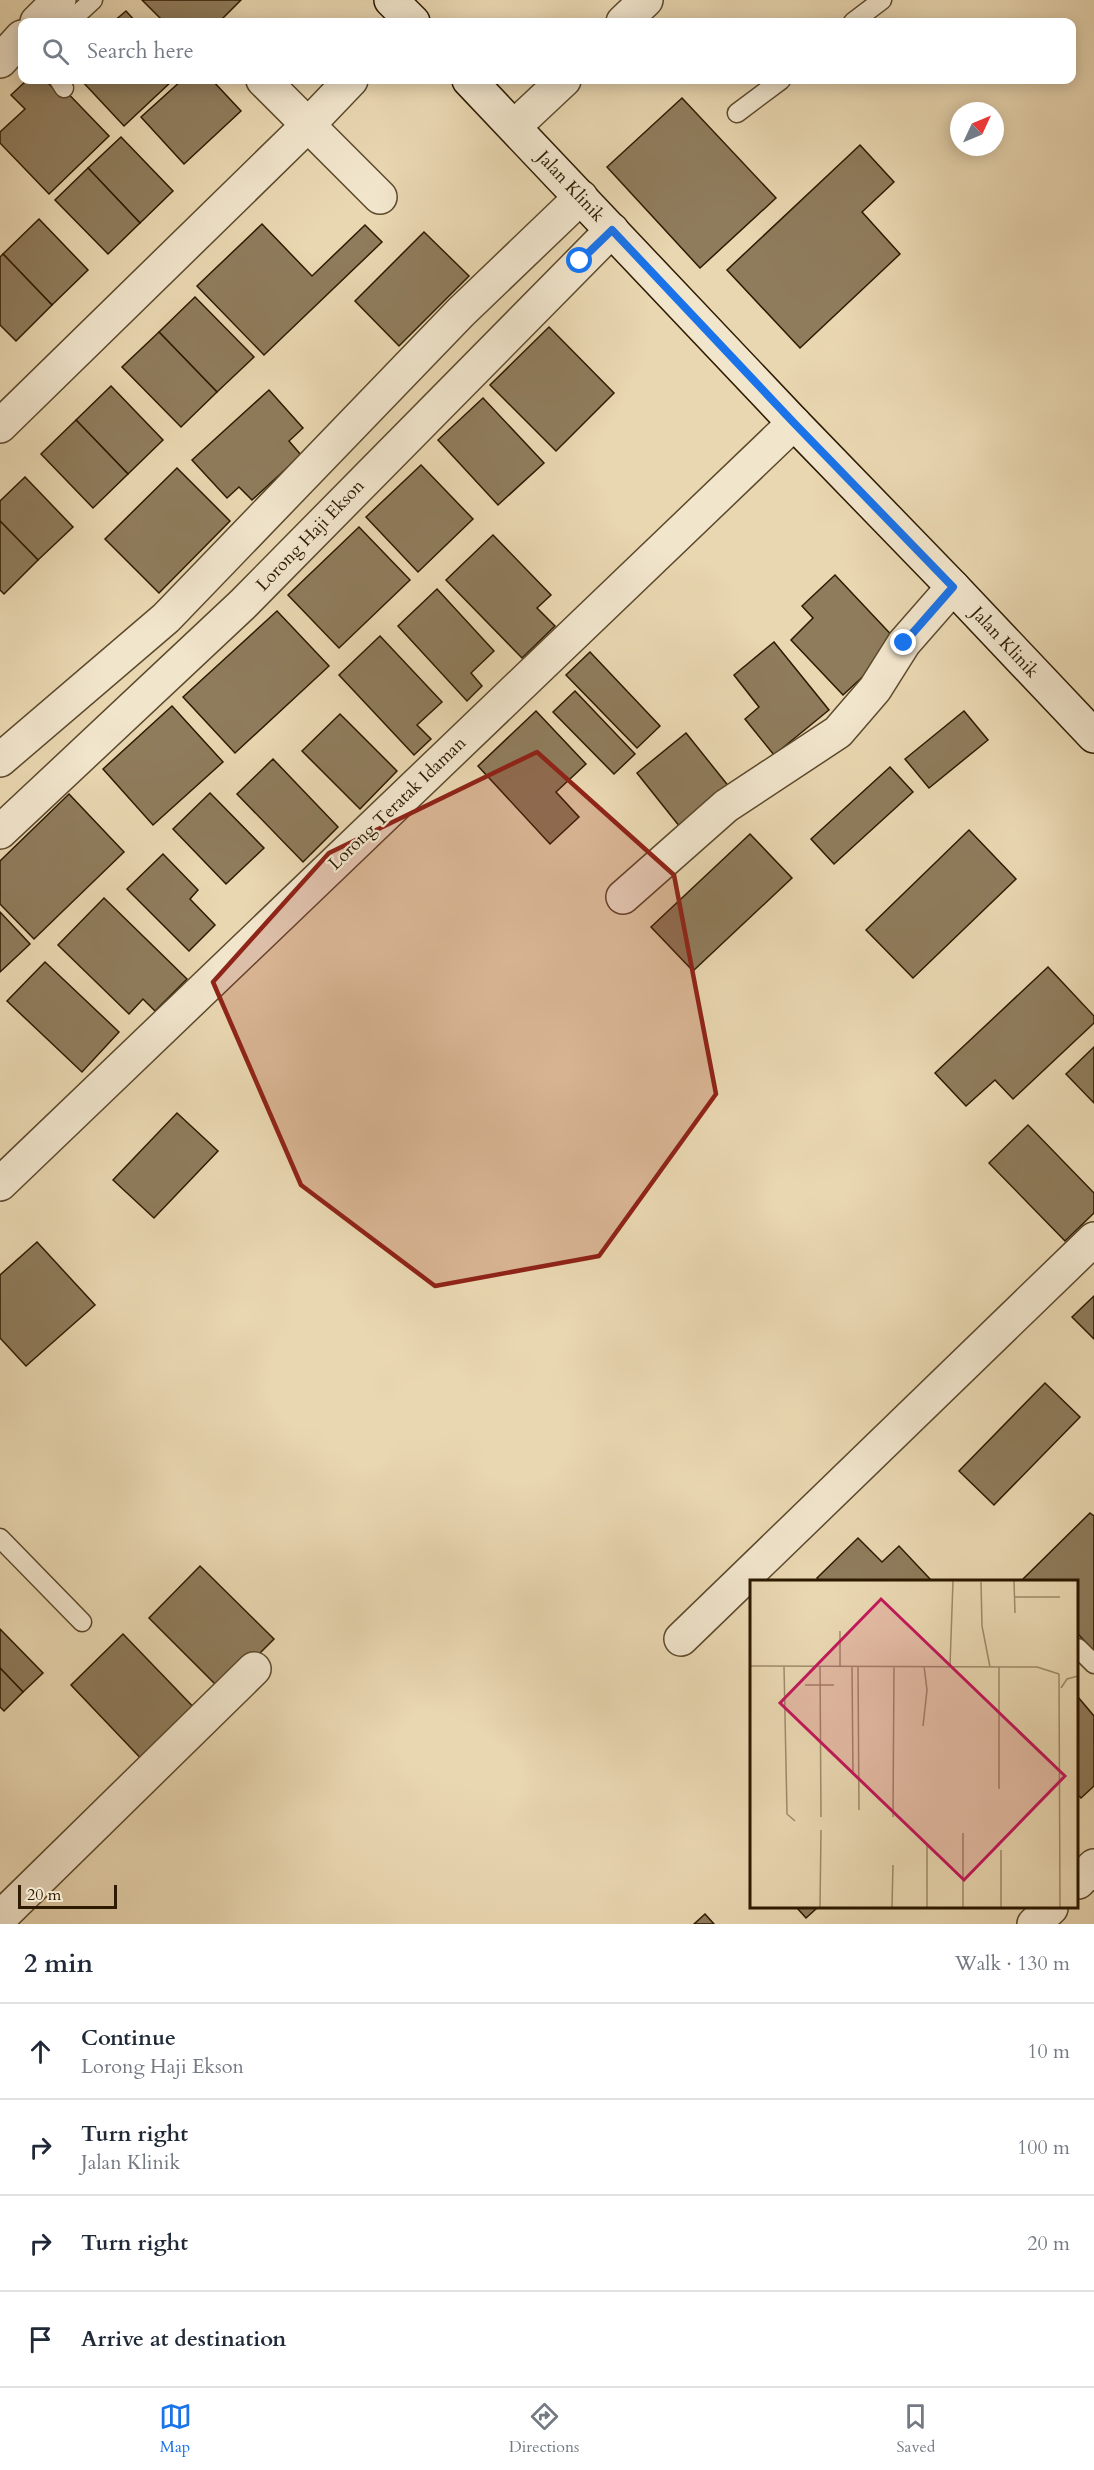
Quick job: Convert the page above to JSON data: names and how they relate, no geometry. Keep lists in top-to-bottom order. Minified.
{"streets":{"street":["Jalan Klinik","Lorong Haji Ekson","Lorong Teratak Idaman"]},"crossings":[["Jalan Klinik","Lorong Haji Ekson"],["Jalan Klinik","Lorong Teratak Idaman"]],"scale_bar":"20 m","north":"top right","page":{"search":"Search here","scale":"20 m","heading":["2 min","Walk · 130 m"],"list":[["Continue","Lorong Haji Ekson","10 m"],["Turn right","Jalan Klinik","100 m"],["Turn right","20 m"],"Arrive at destination"],"nav":["Map","Directions","Saved"]}}
